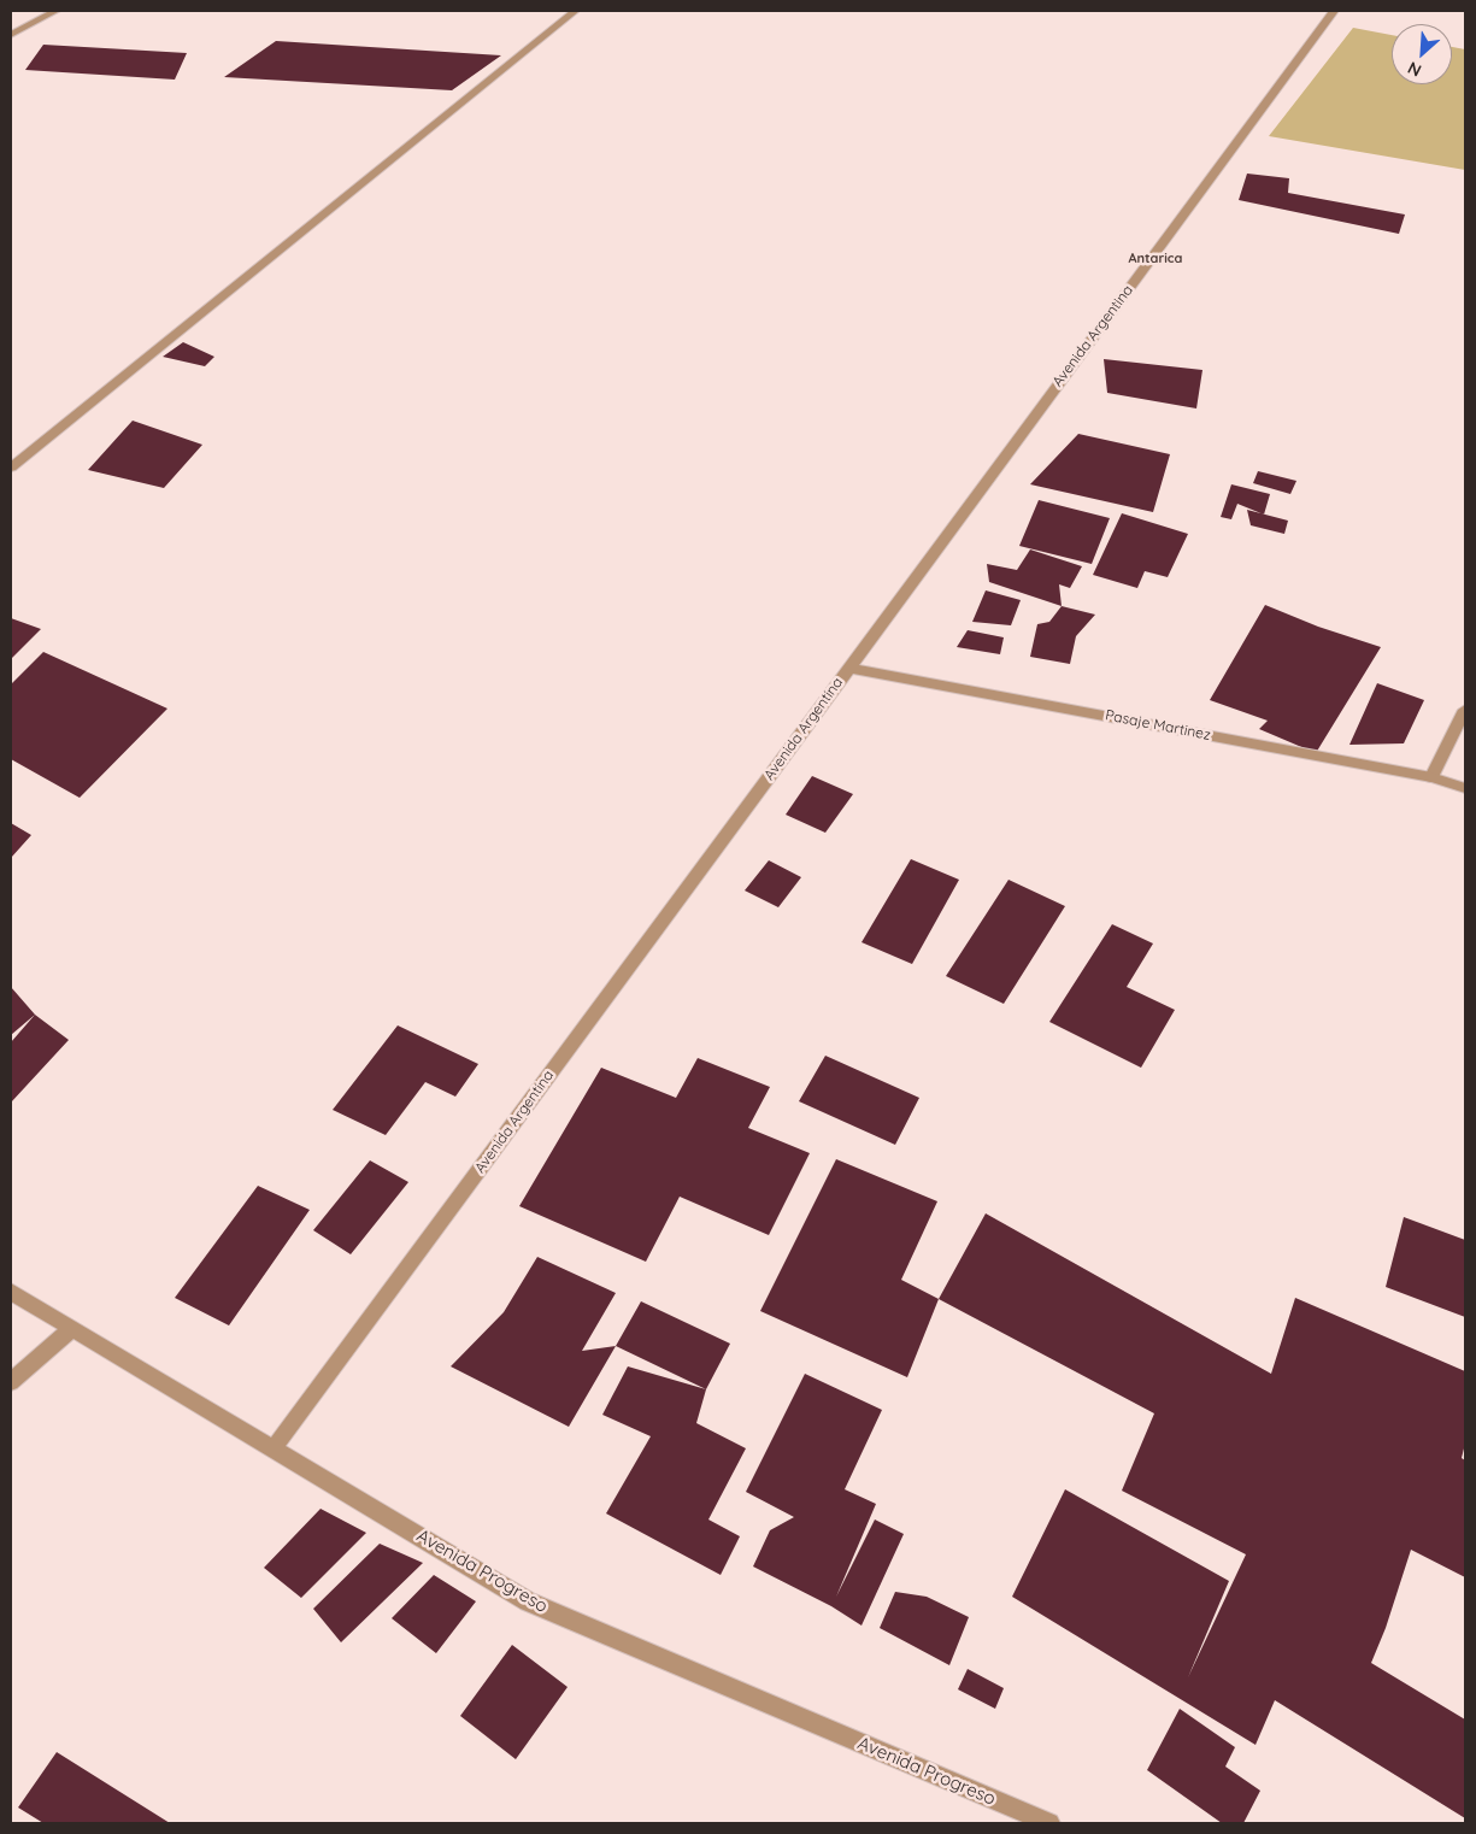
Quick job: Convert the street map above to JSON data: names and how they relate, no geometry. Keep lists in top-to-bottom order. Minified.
{"streets":{"street":["Avenida Argentina","Pasaje Martinez","Avenida Progreso"]},"crossings":[["Avenida Argentina","Pasaje Martinez"],["Avenida Argentina","Avenida Progreso"]],"districts":["Antarica"],"north":"bottom left"}
